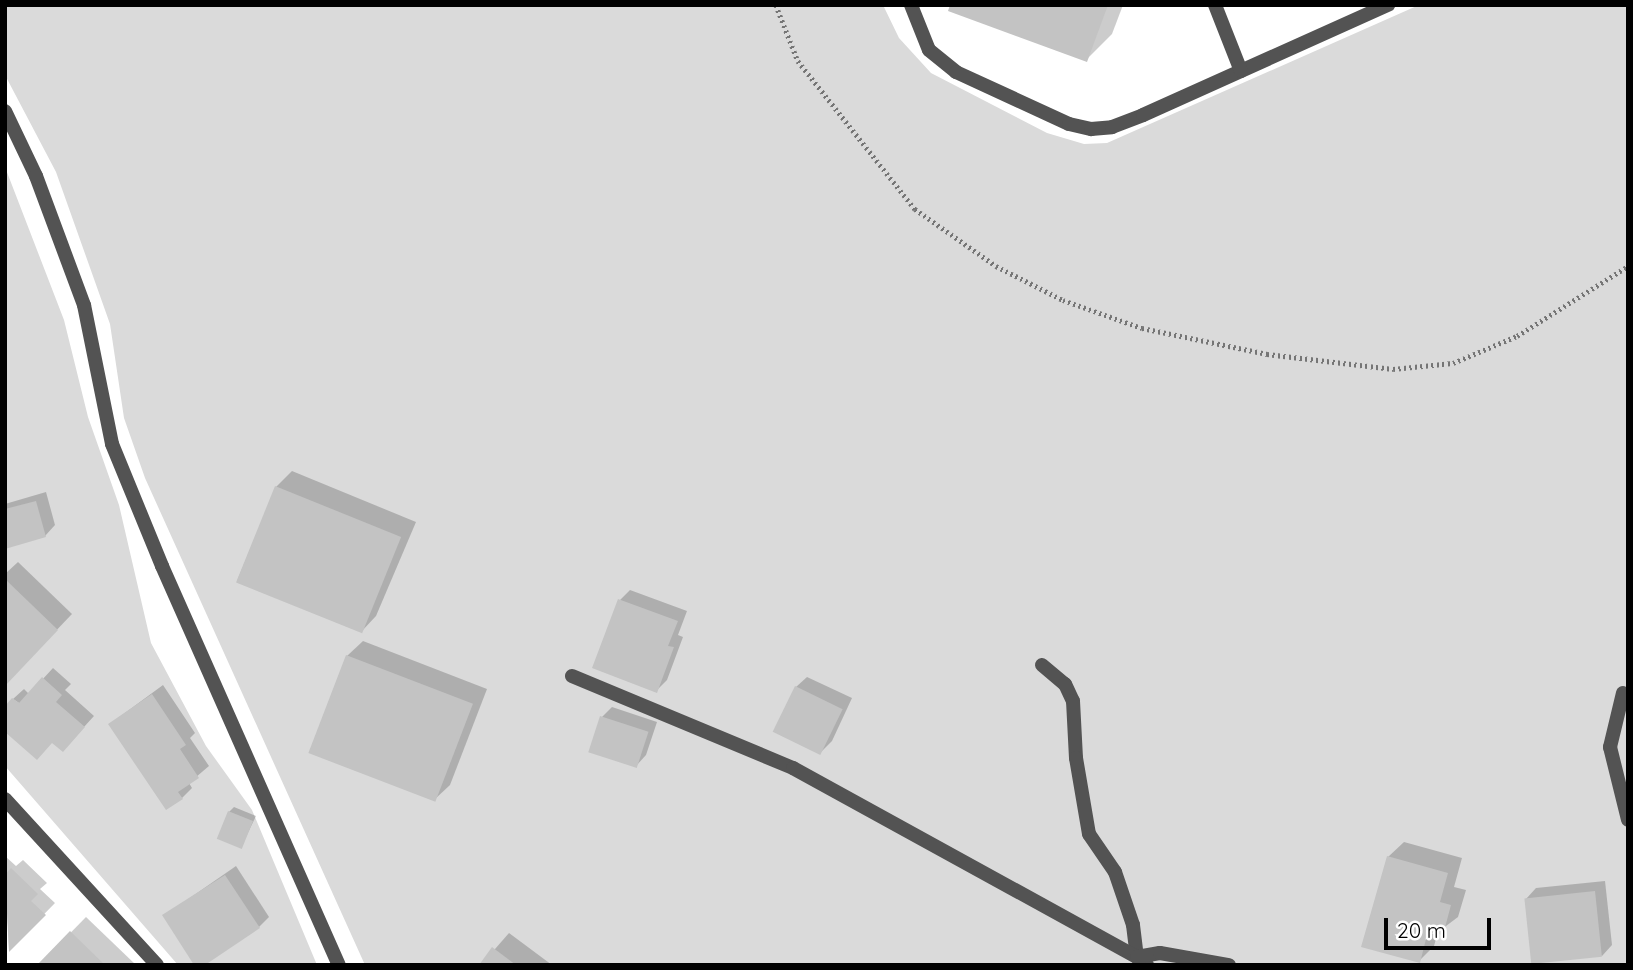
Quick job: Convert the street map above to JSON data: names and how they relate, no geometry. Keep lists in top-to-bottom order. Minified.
{"scale_bar":"20 m"}
